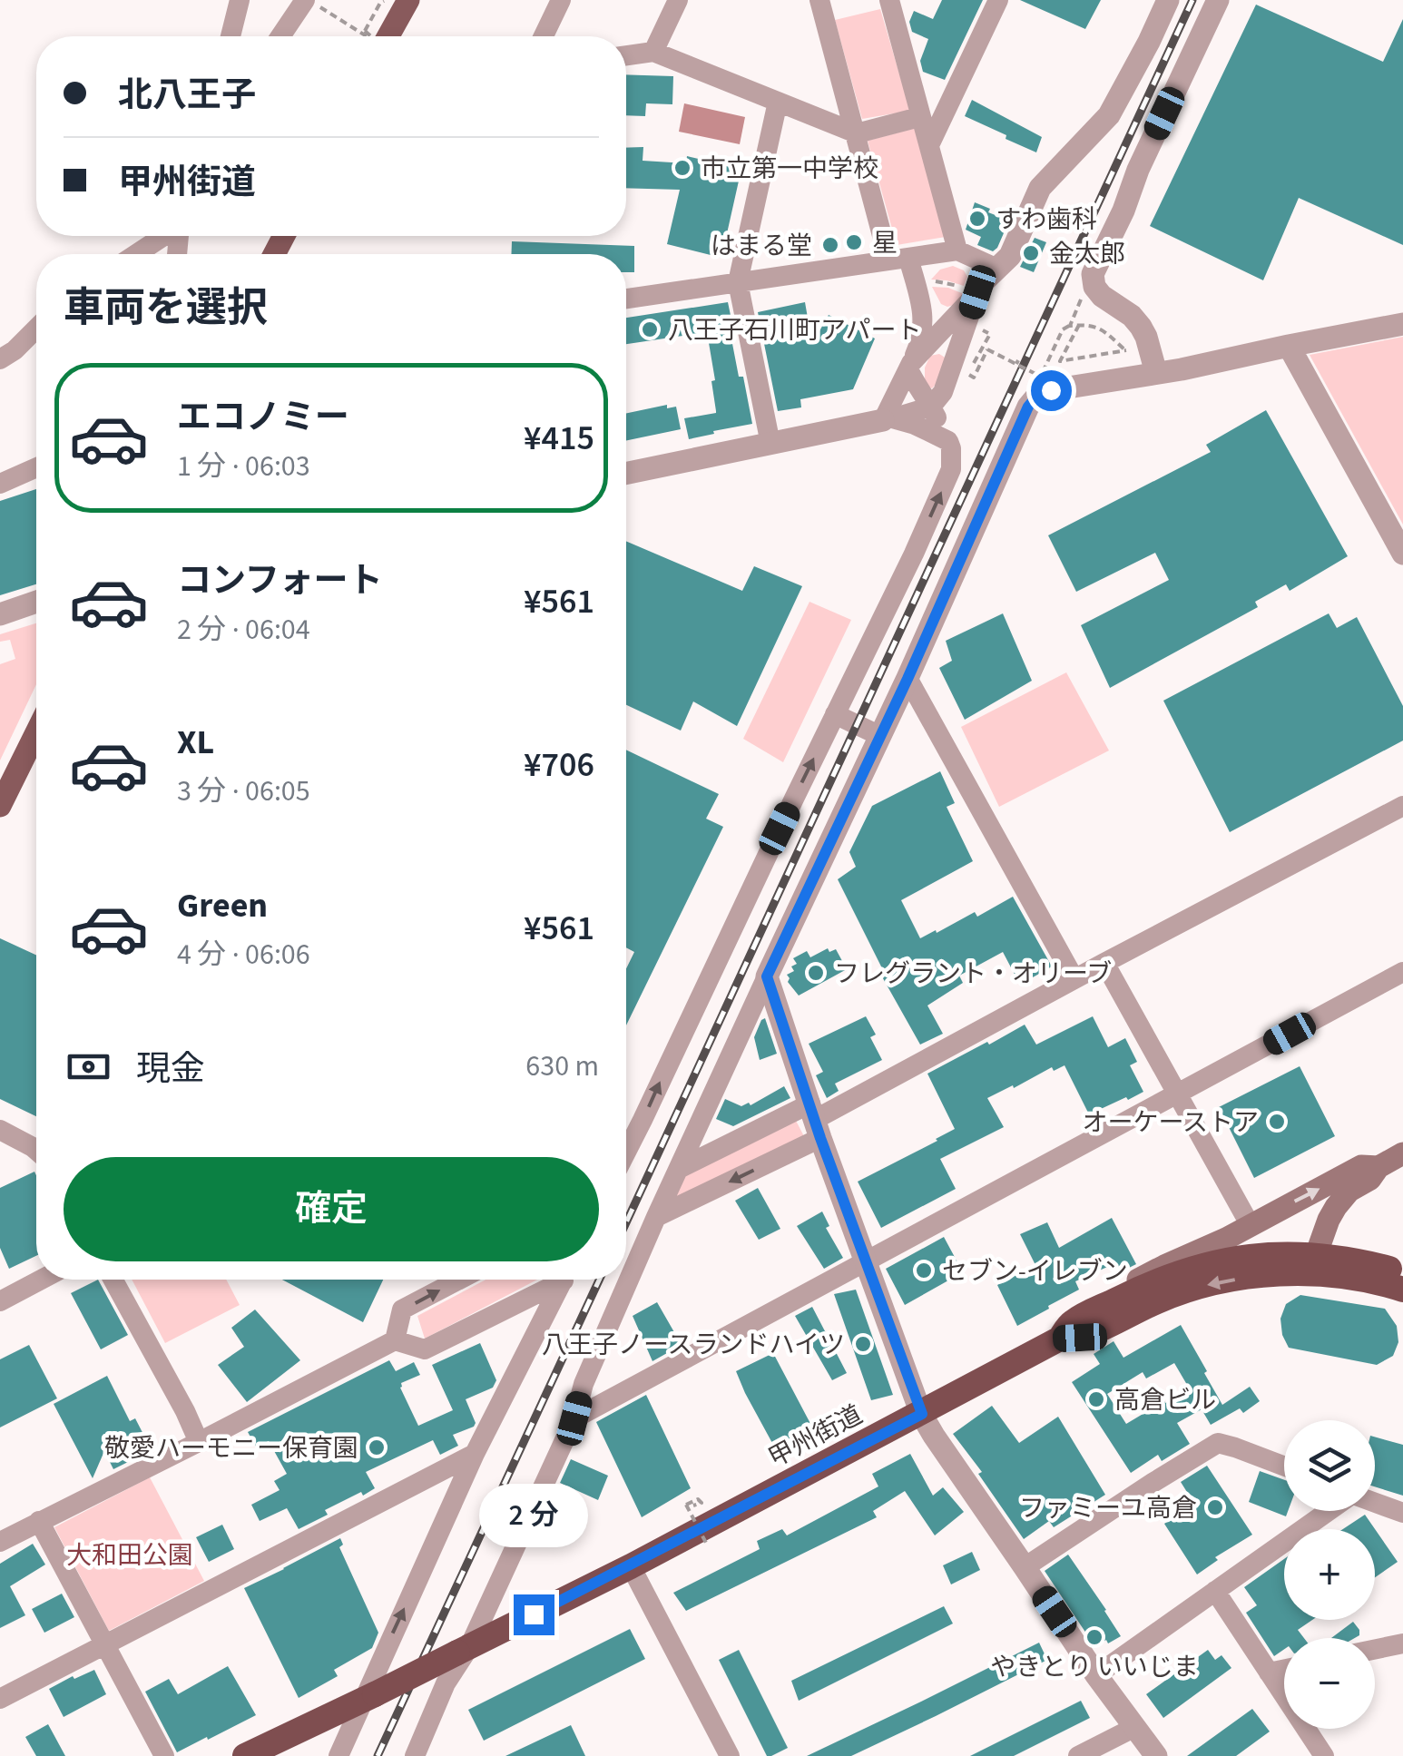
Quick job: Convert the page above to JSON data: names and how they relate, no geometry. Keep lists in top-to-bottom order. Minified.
{"streets":{"highway":["甲州街道"]},"parks":["大和田公園"],"places":["市立第一中学校","すわ歯科","星","はまる堂","金太郎","八王子石川町アパート","フレグラント・オリーブ","オーケーストア","セブン-イレブン","八王子ノースランドハイツ","高倉ビル","敬愛ハーモニー保育園","ファミーユ高倉","やきとり いいじま"],"page":{"banner":["北八王子","甲州街道"],"heading":"車両を選択","list":[{"name":"エコノミー","note":"1 分 · 06:03","value":"¥415"},{"name":"コンフォート","note":"2 分 · 06:04","value":"¥561"},{"name":"XL","note":"3 分 · 06:05","value":"¥706"},{"name":"Green","note":"4 分 · 06:06","value":"¥561"}],"pay":["現金","630 m"],"buttons":"確定","map_buttons":["+","−"],"bubble":"2 分"}}
